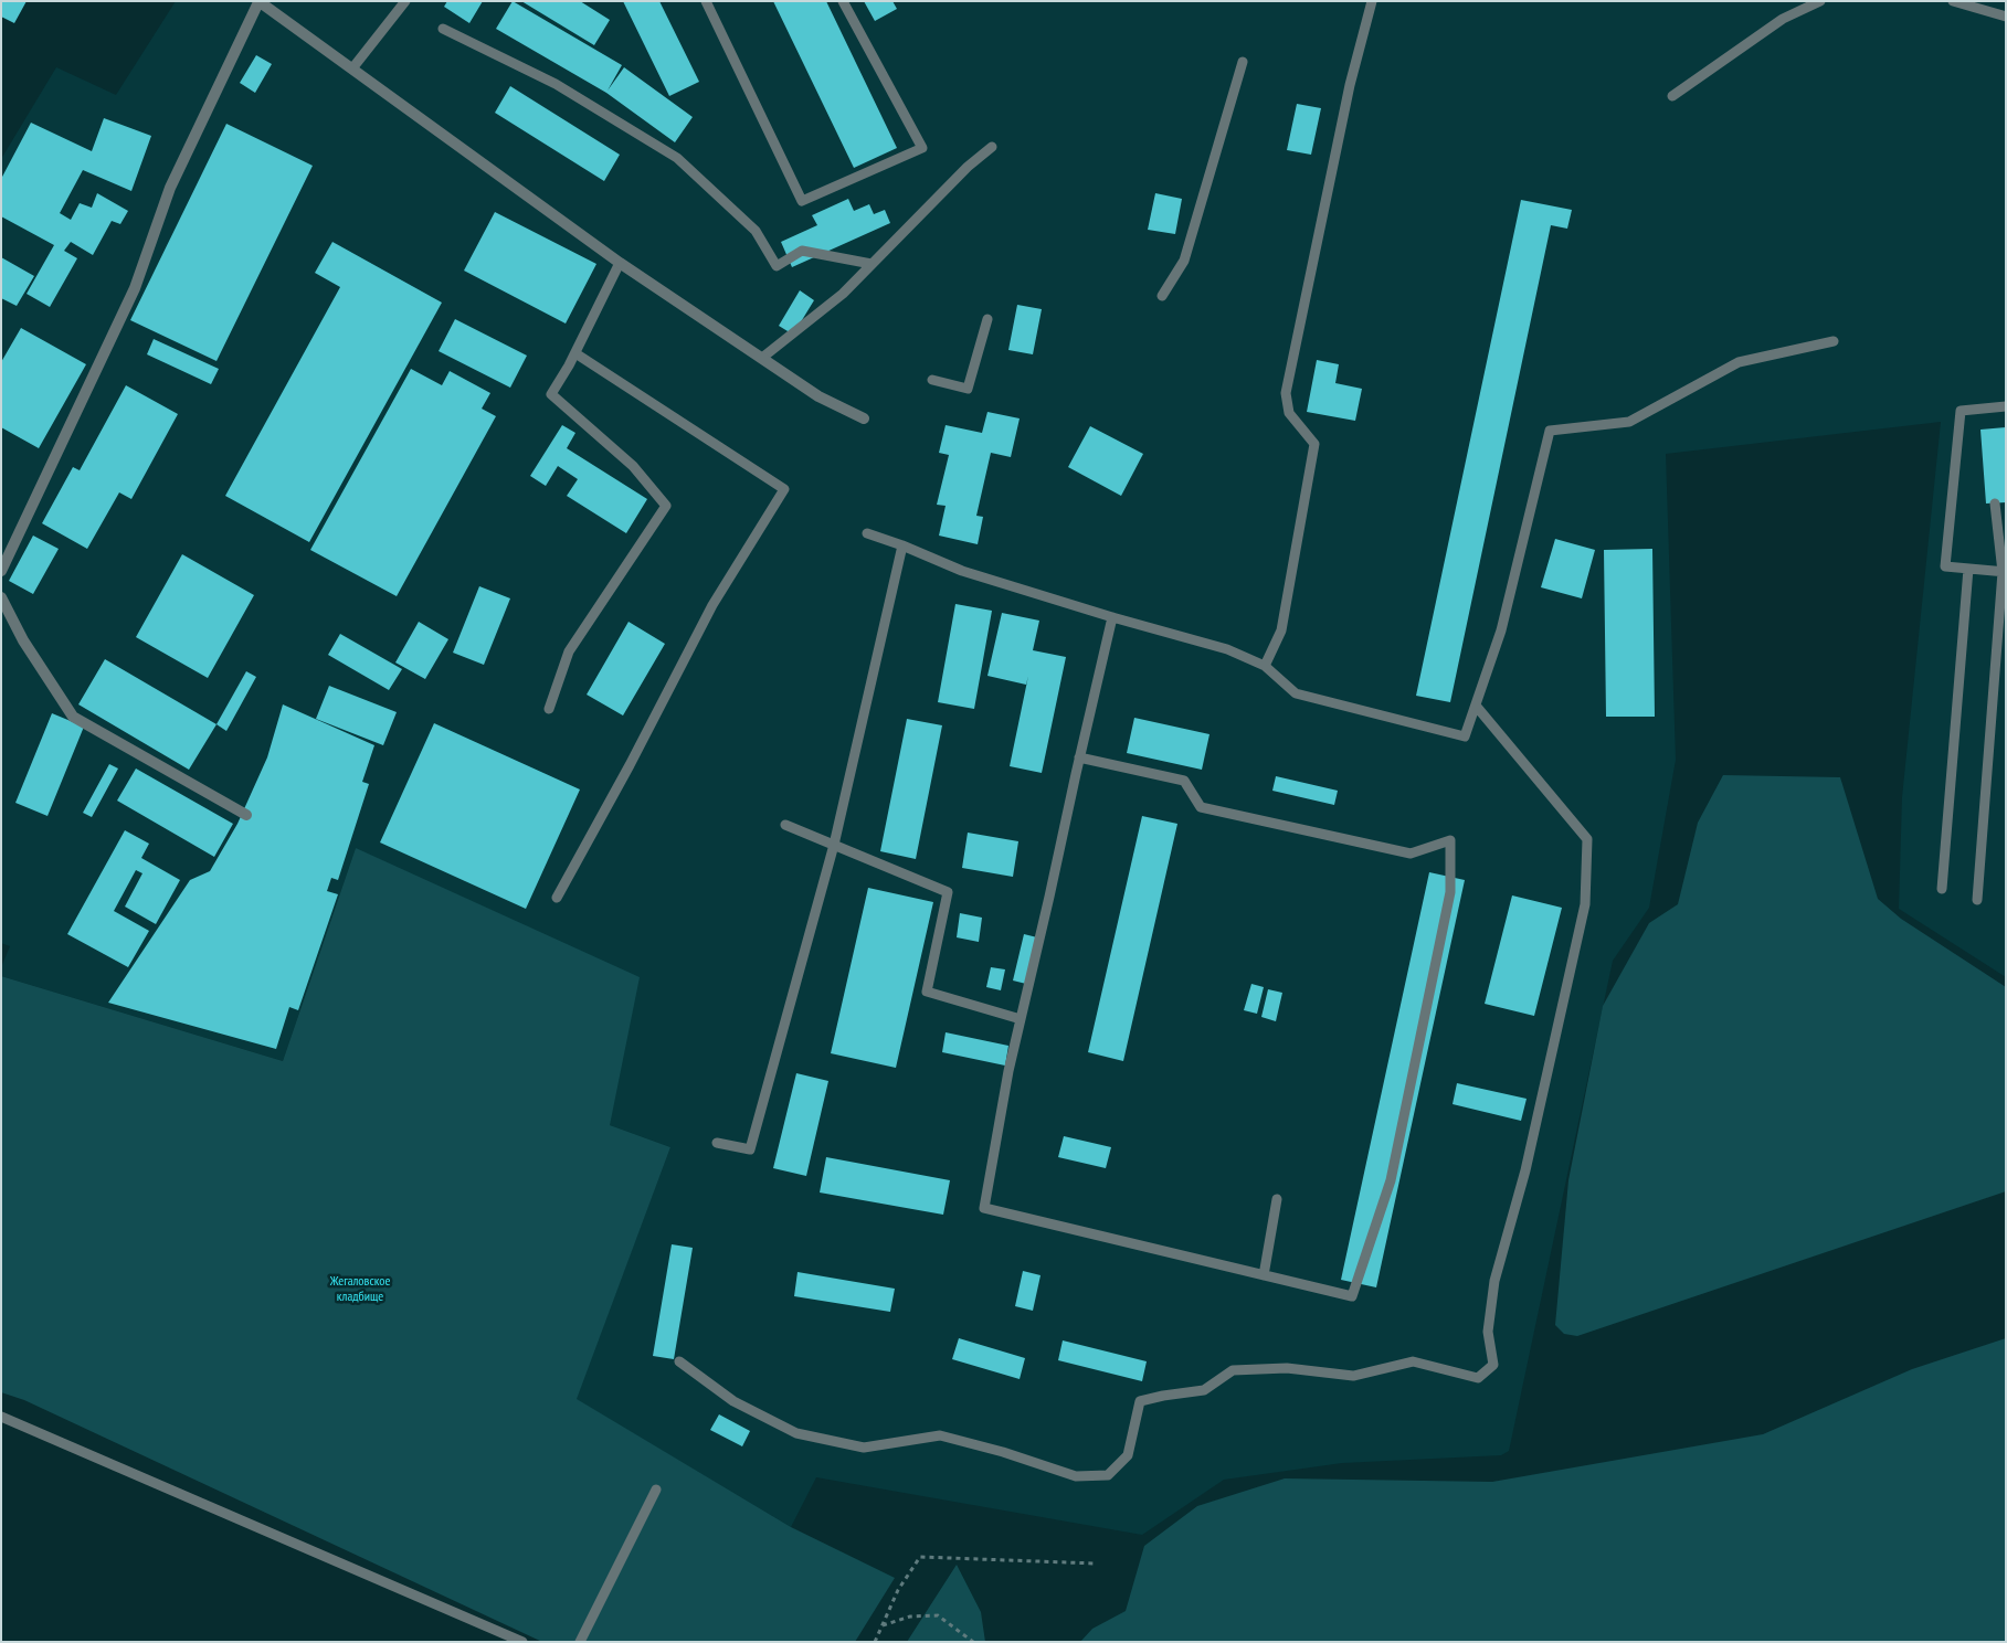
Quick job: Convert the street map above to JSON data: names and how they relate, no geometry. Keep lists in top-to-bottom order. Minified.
{"parks":["Жегаловское кладбище"]}
